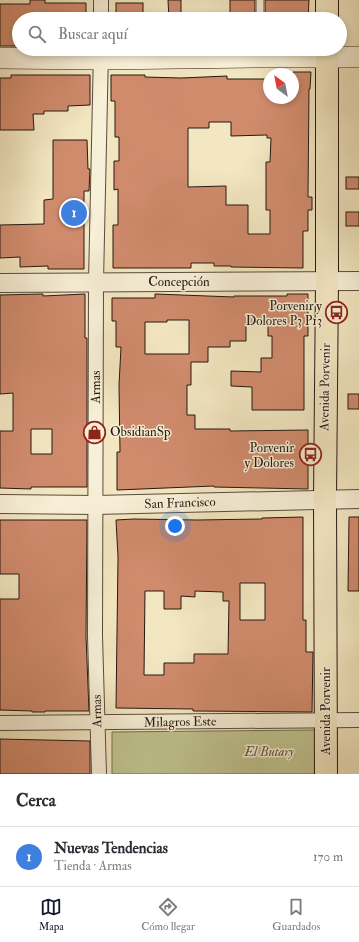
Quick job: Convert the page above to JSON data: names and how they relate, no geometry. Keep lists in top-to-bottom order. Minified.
{"streets":{"main road":["Avenida Porvenir"],"street":["Concepción","Armas","San Francisco","Milagros Este"]},"crossings":[["Concepción","Armas"],["Concepción","Avenida Porvenir"],["Armas","San Francisco"],["Armas","Milagros Este"],["Avenida Porvenir","San Francisco"],["Avenida Porvenir","Milagros Este"]],"parks":["El Butary"],"places":{"bus stop":["Porvenir y Dolores P3 P13","Porvenir y Dolores"],"shop":["ObsidianSp"]},"north":"top left","page":{"search":"Buscar aquí","pins":"1","heading":"Cerca","list":[{"mark":"1","name":"Nuevas Tendencias","note":"Tienda · Armas","value":"170 m"}],"nav":["Mapa","Cómo llegar","Guardados"]}}
